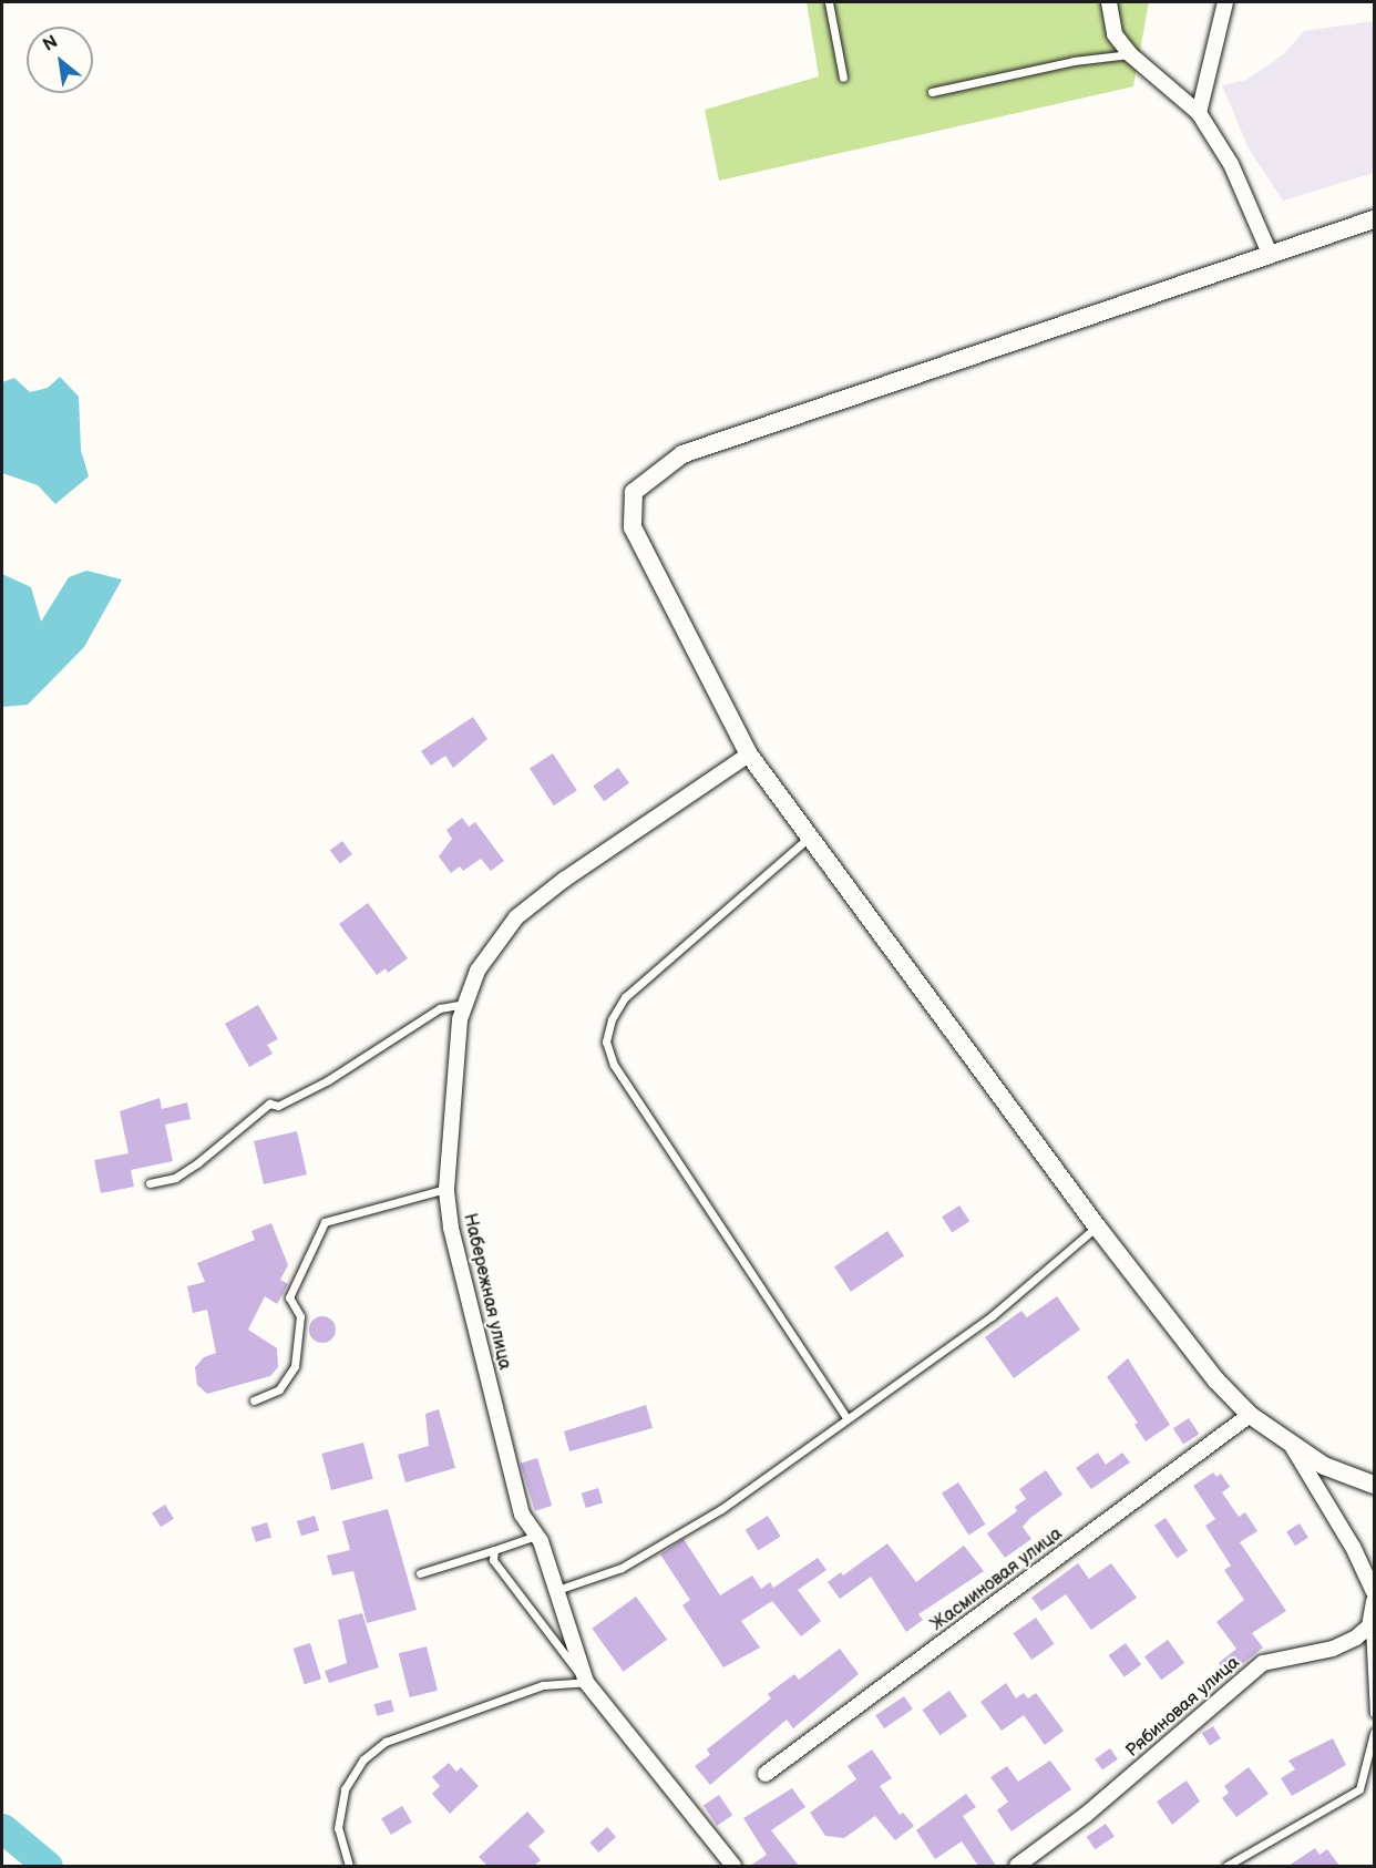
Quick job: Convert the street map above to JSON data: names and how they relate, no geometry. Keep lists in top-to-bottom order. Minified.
{"streets":{"street":["Набережная улица","Жасминовая улица","Рябиновая улица"]},"north":"top left"}
